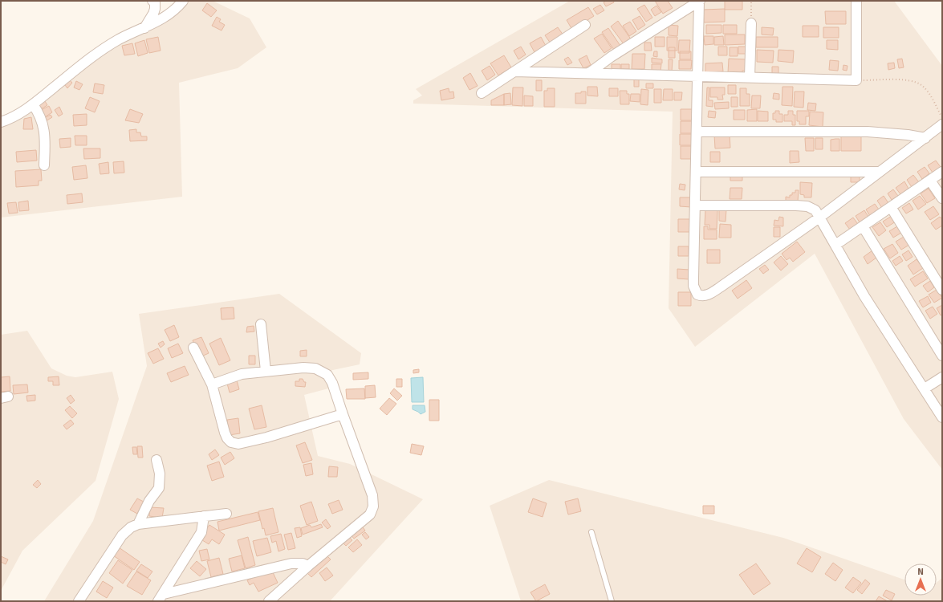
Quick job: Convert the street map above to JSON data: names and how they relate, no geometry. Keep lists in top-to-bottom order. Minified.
{"north":"top"}
